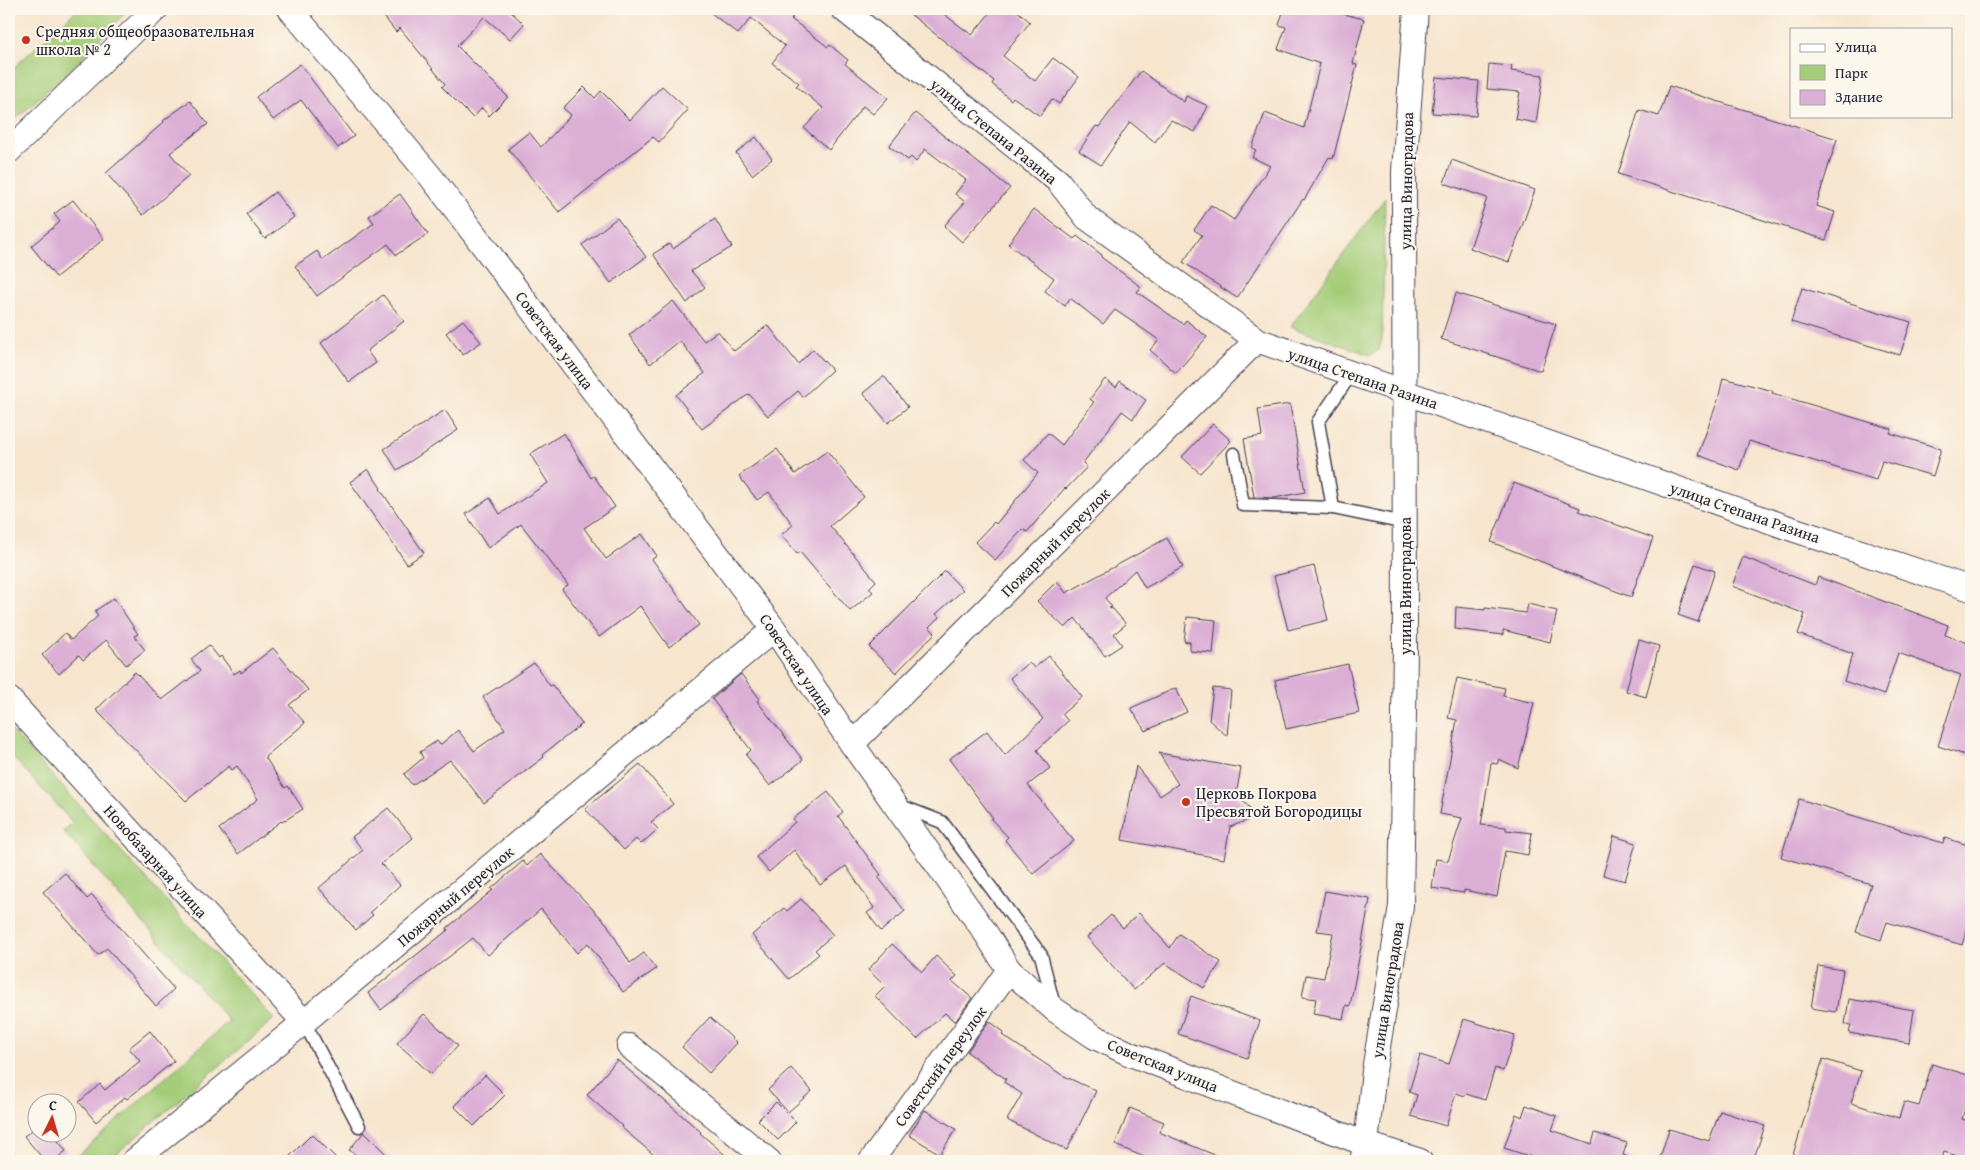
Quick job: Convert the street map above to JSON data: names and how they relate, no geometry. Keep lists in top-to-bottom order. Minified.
{"streets":{"street":["улица Степана Разина","улица Виноградова","Советская улица","Пожарный переулок","Новобазарная улица","Советский переулок"]},"crossings":[["улица Степана Разина","улица Виноградова"],["улица Степана Разина","Пожарный переулок"],["улица Виноградова","Советская улица"],["Советская улица","Пожарный переулок"],["Советская улица","Советский переулок"],["Пожарный переулок","Новобазарная улица"]],"places":["Средняя общеобразовательная школа № 2","Церковь Покрова Пресвятой Богородицы"],"legend":["Улица","Парк","Здание"],"north":"top"}
